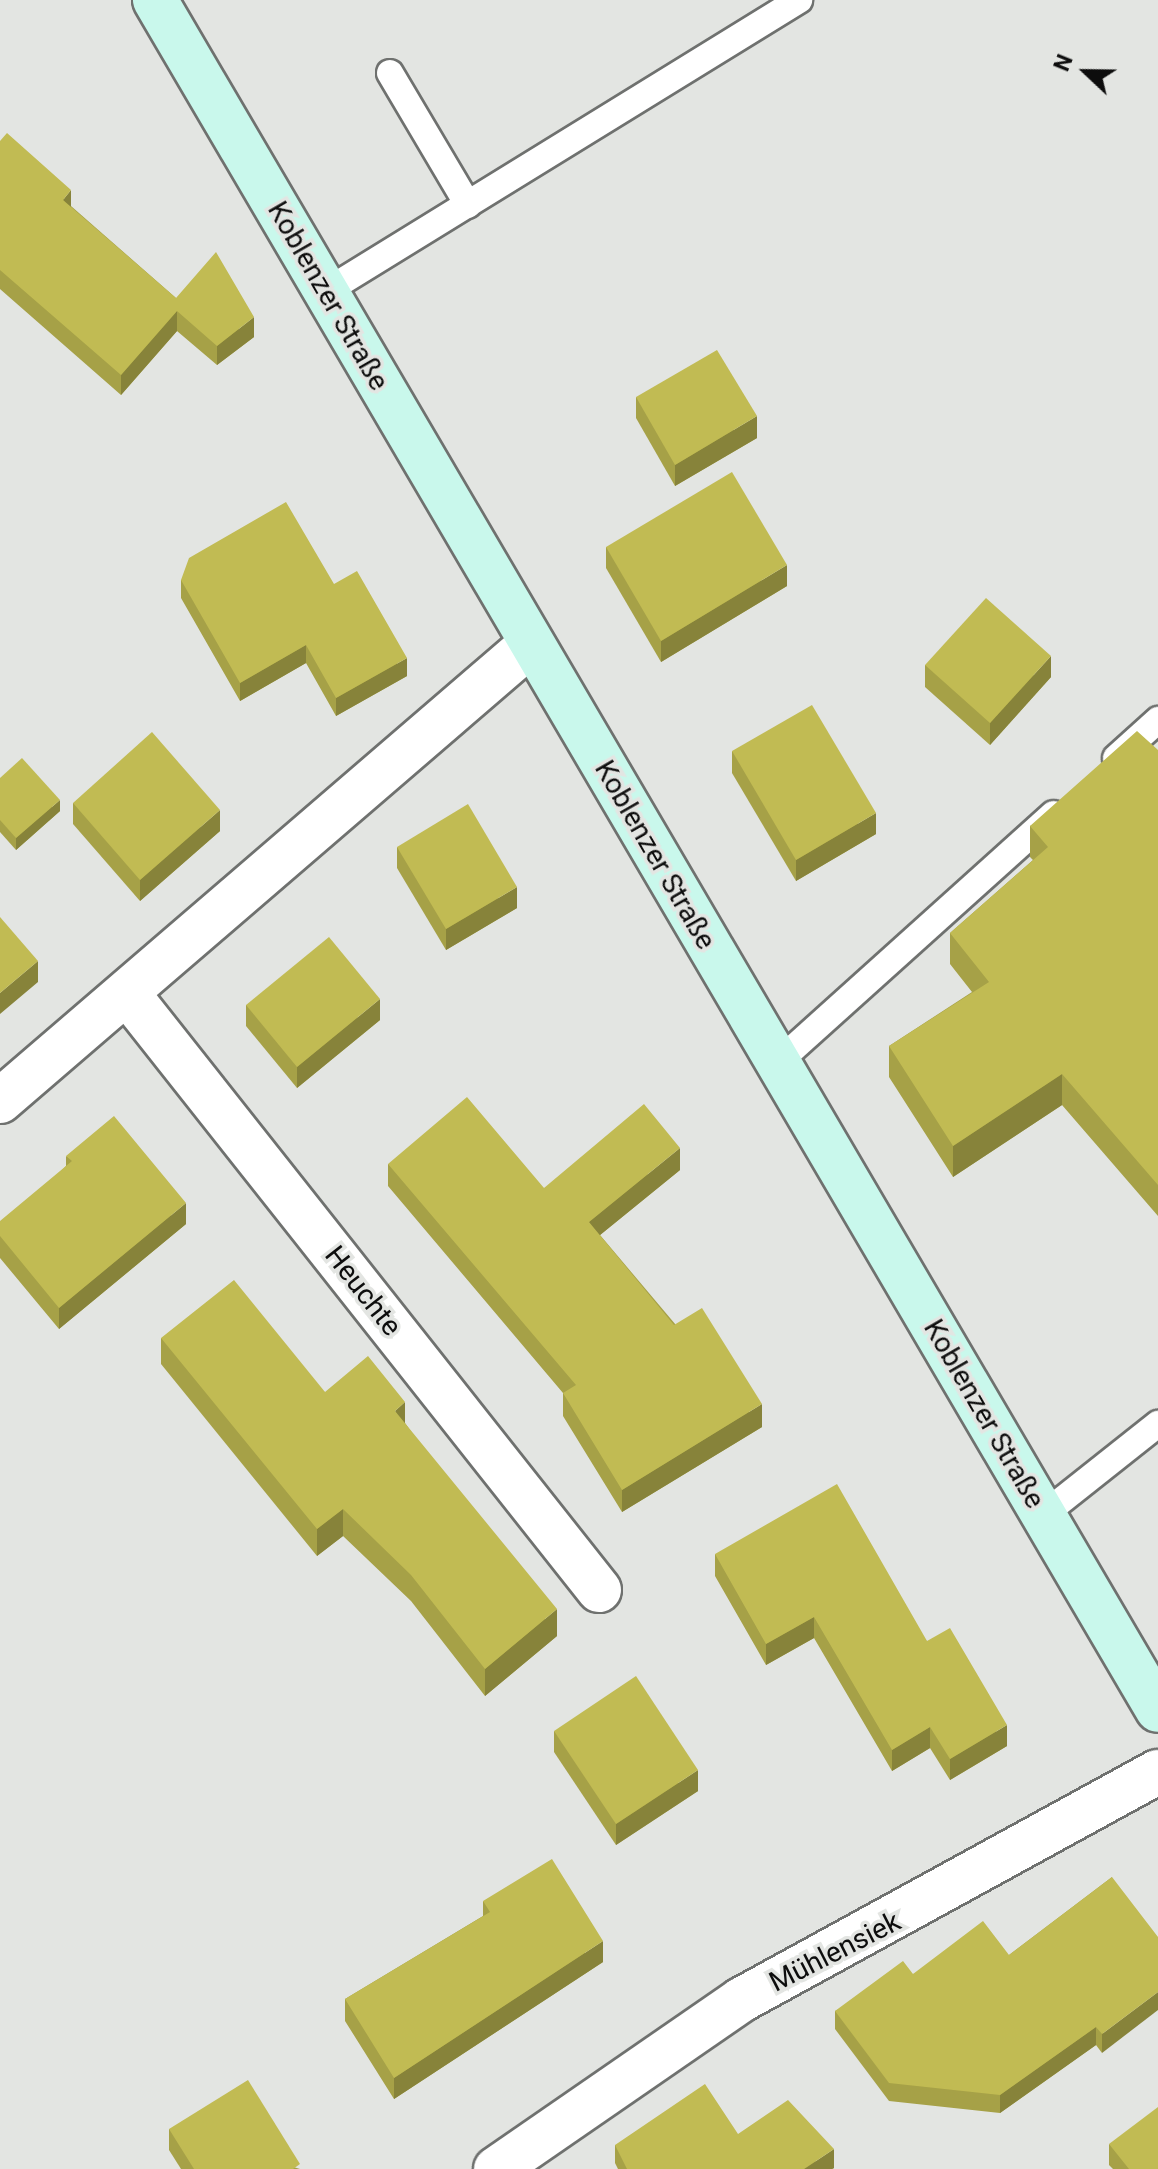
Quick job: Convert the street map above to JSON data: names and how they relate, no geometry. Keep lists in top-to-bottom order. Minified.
{"streets":{"main road":["Koblenzer Straße"],"street":["Heuchte","Mühlensiek"]},"north":"left"}
